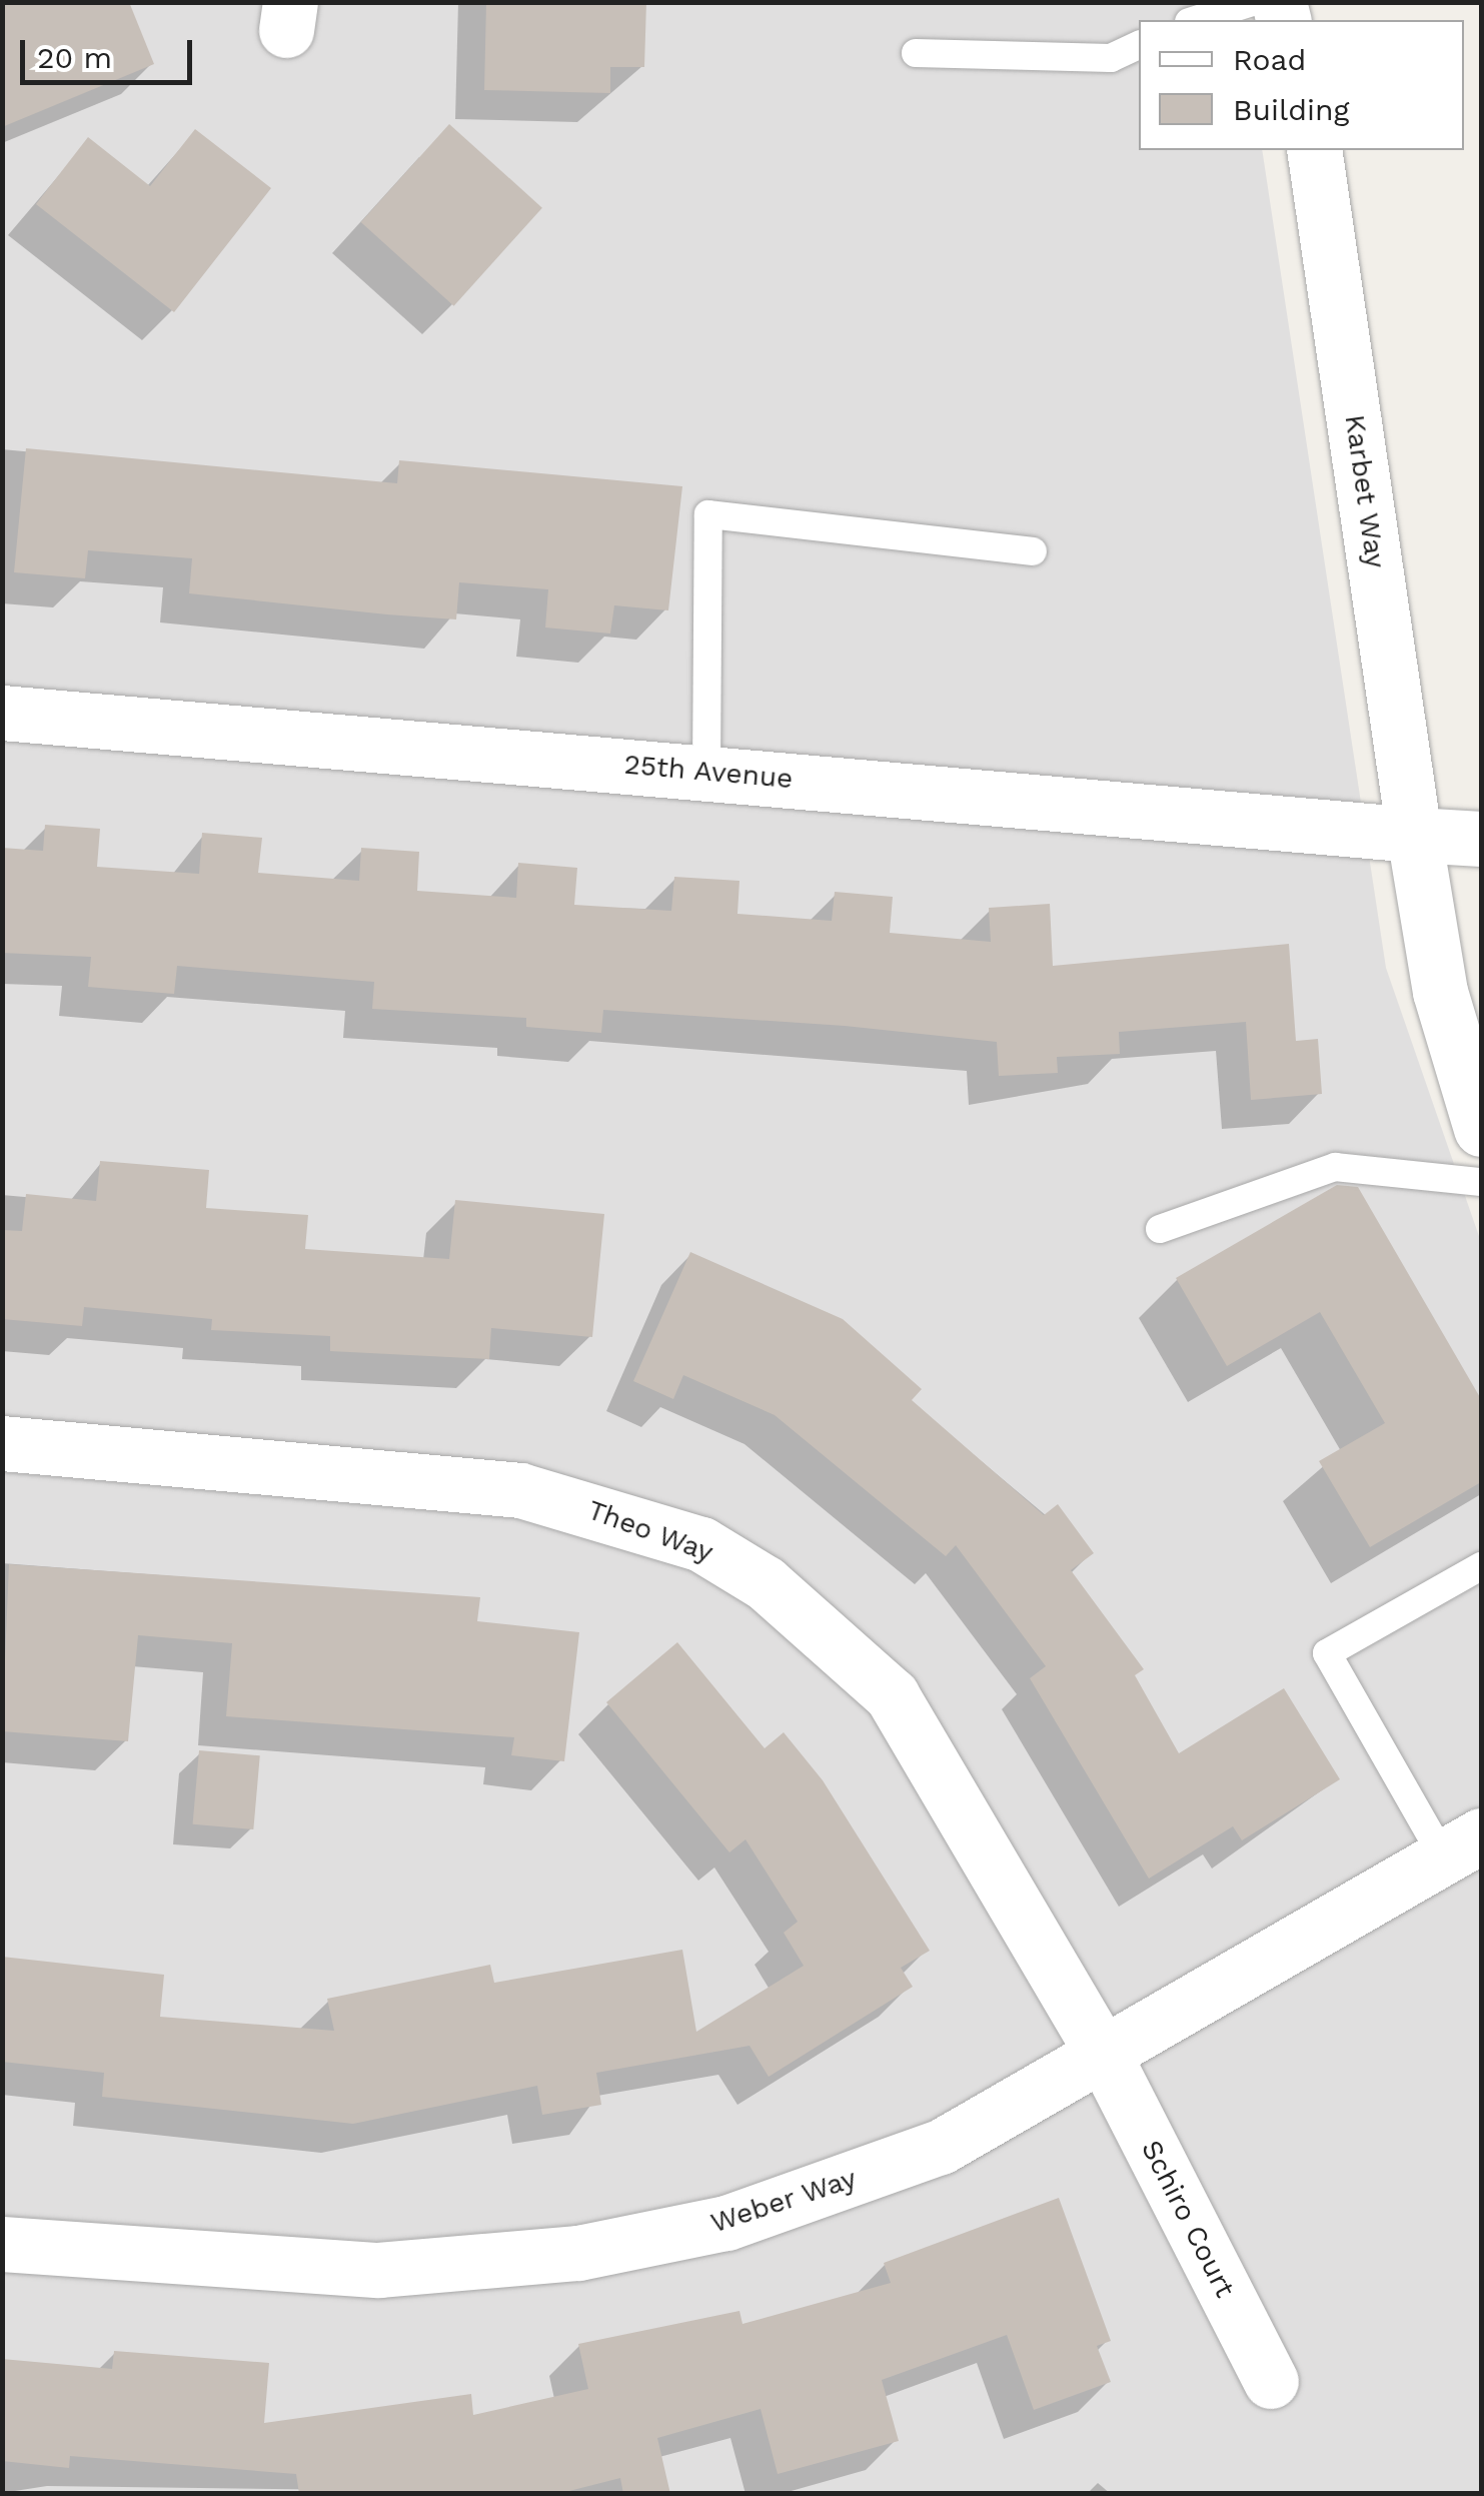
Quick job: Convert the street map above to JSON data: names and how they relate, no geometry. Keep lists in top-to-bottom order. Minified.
{"streets":{"street":["Karbet Way","25th Avenue","Theo Way","Weber Way","Schiro Court"]},"crossings":[["Karbet Way","25th Avenue"],["Theo Way","Weber Way"],["Theo Way","Schiro Court"],["Weber Way","Schiro Court"]],"legend":["Road","Building"],"scale_bar":"20 m"}
